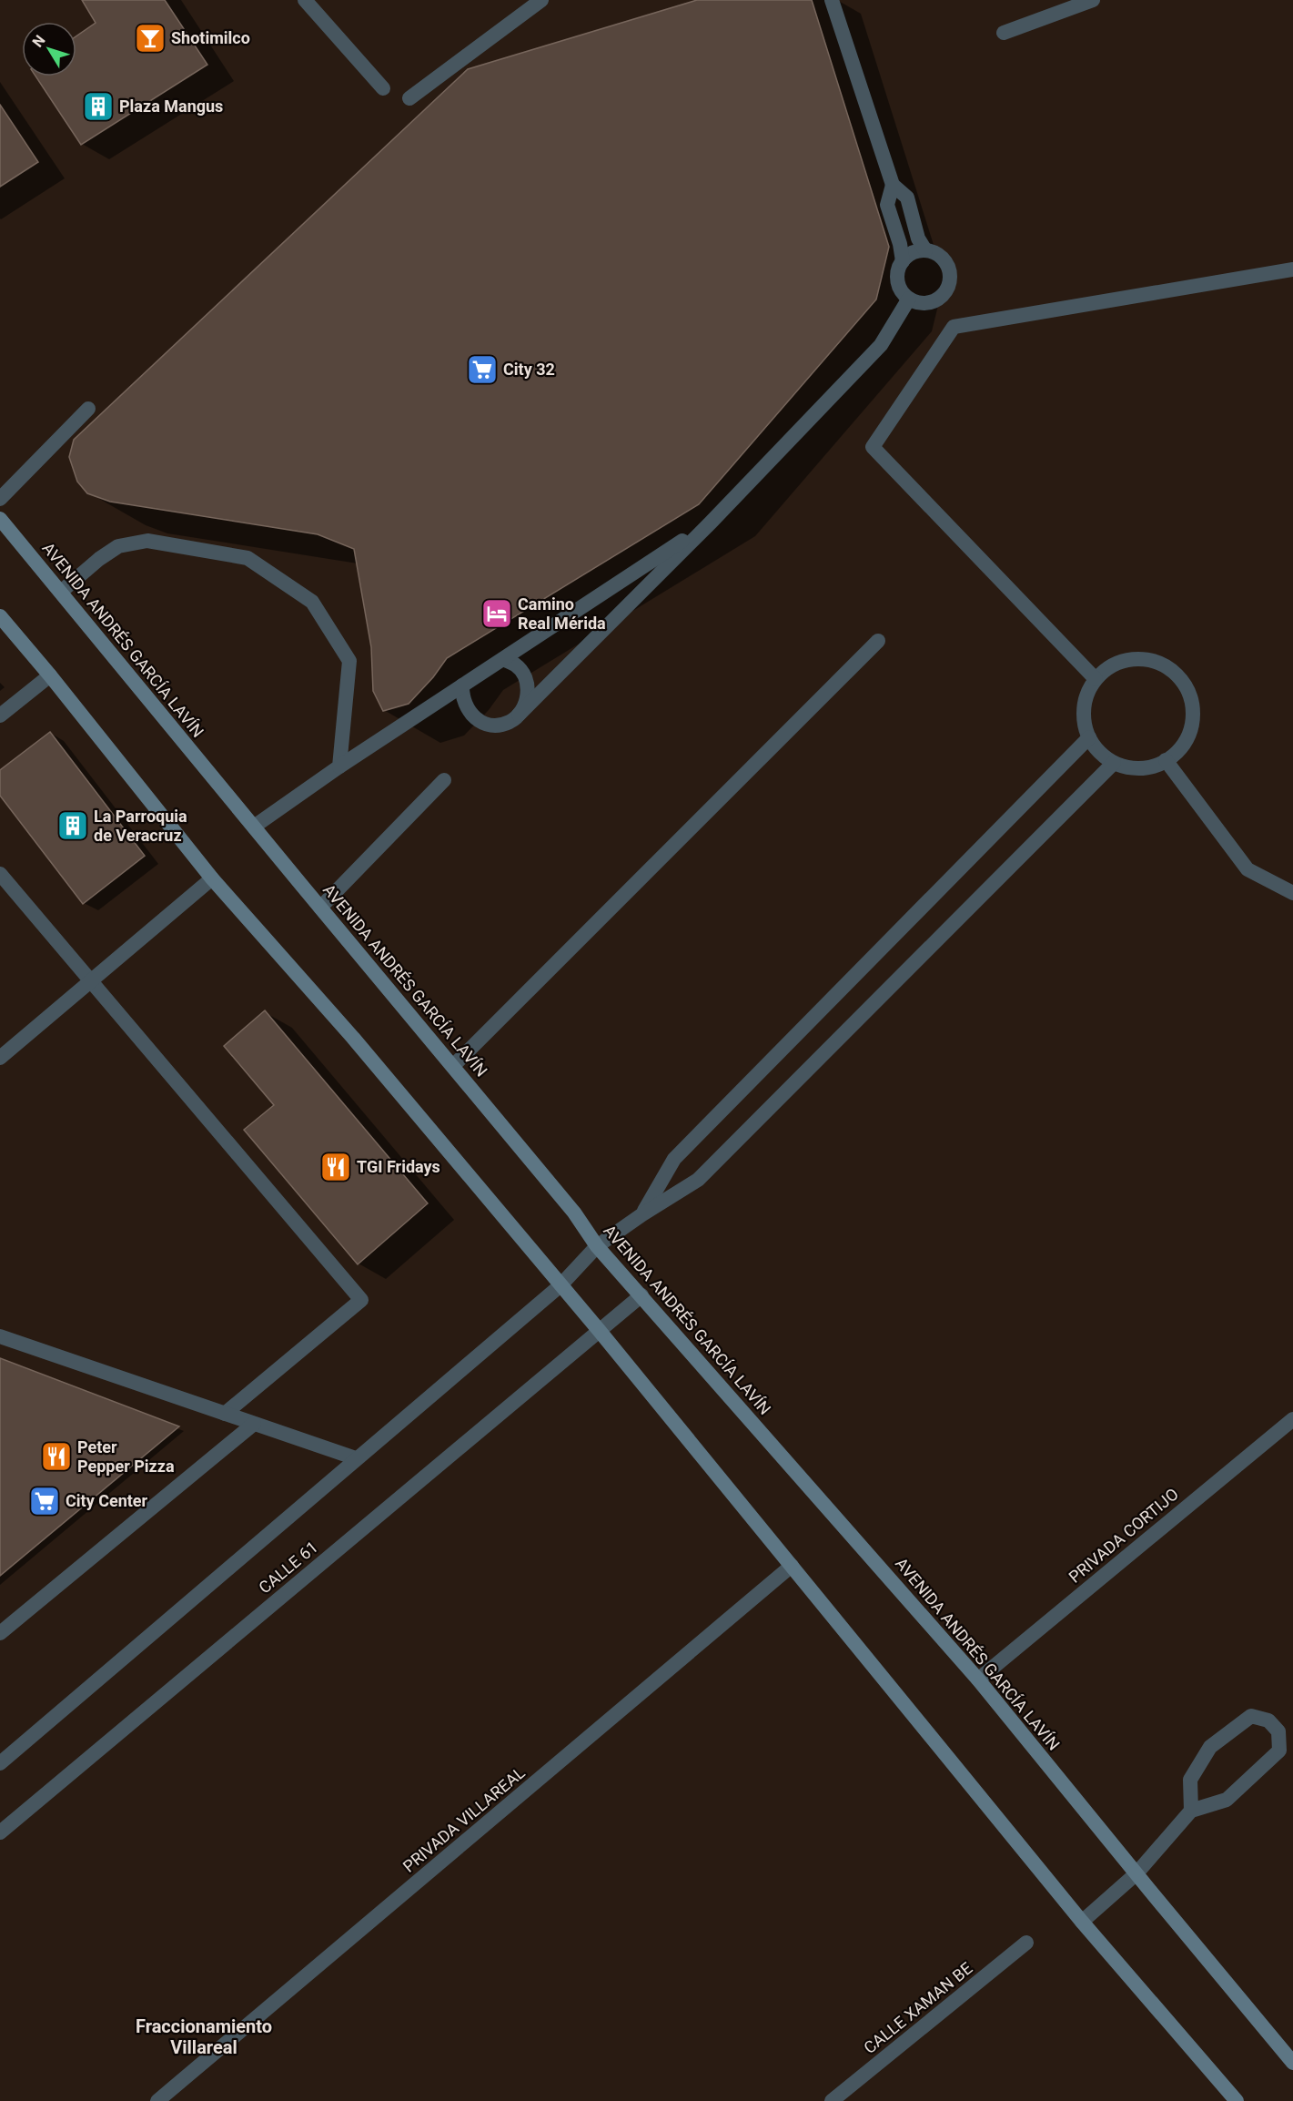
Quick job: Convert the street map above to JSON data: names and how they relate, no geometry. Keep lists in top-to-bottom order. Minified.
{"streets":{"main road":["AVENIDA ANDRÉS GARCÍA LAVÍN"],"street":["PRIVADA CORTIJO","CALLE 61","PRIVADA VILLAREAL","CALLE XAMAN BE"]},"crossings":[["AVENIDA ANDRÉS GARCÍA LAVÍN","PRIVADA CORTIJO"],["AVENIDA ANDRÉS GARCÍA LAVÍN","CALLE 61"]],"districts":["Fraccionamiento Villareal"],"places":{"bar":["Shotimilco"],"building":["Plaza Mangus","La Parroquia de Veracruz"],"supermarket":["City 32","City Center"],"hotel":["Camino Real Mérida"],"restaurant":["TGI Fridays","Peter Pepper Pizza"]},"north":"top left"}
